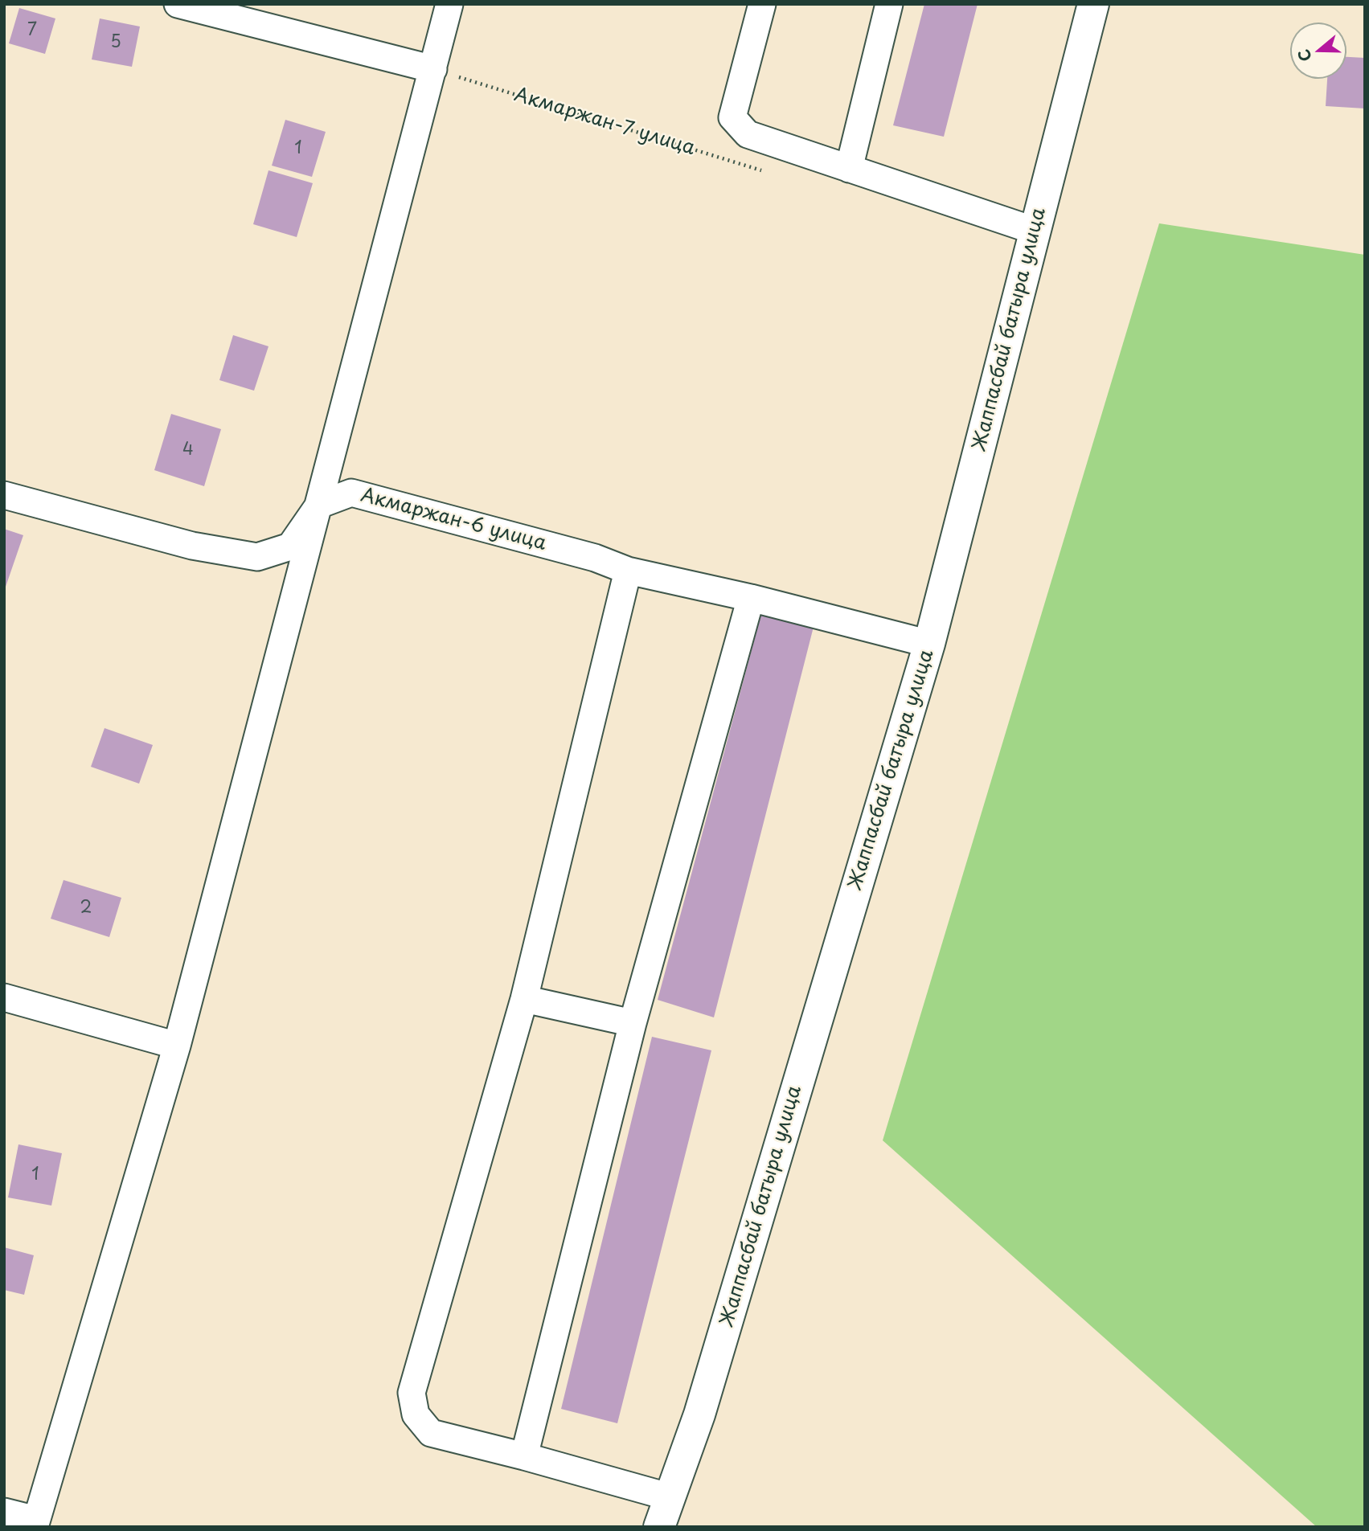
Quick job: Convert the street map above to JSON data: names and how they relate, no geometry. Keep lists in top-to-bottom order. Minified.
{"streets":{"main road":["Жаппасбай батыра улица"],"street":["Акмаржан-6 улица"],"path":["Акмаржан-7 улица"]},"crossings":[["Жаппасбай батыра улица","Акмаржан-6 улица"]],"house_numbers":["7","5","1","4","2","1"],"north":"left"}
